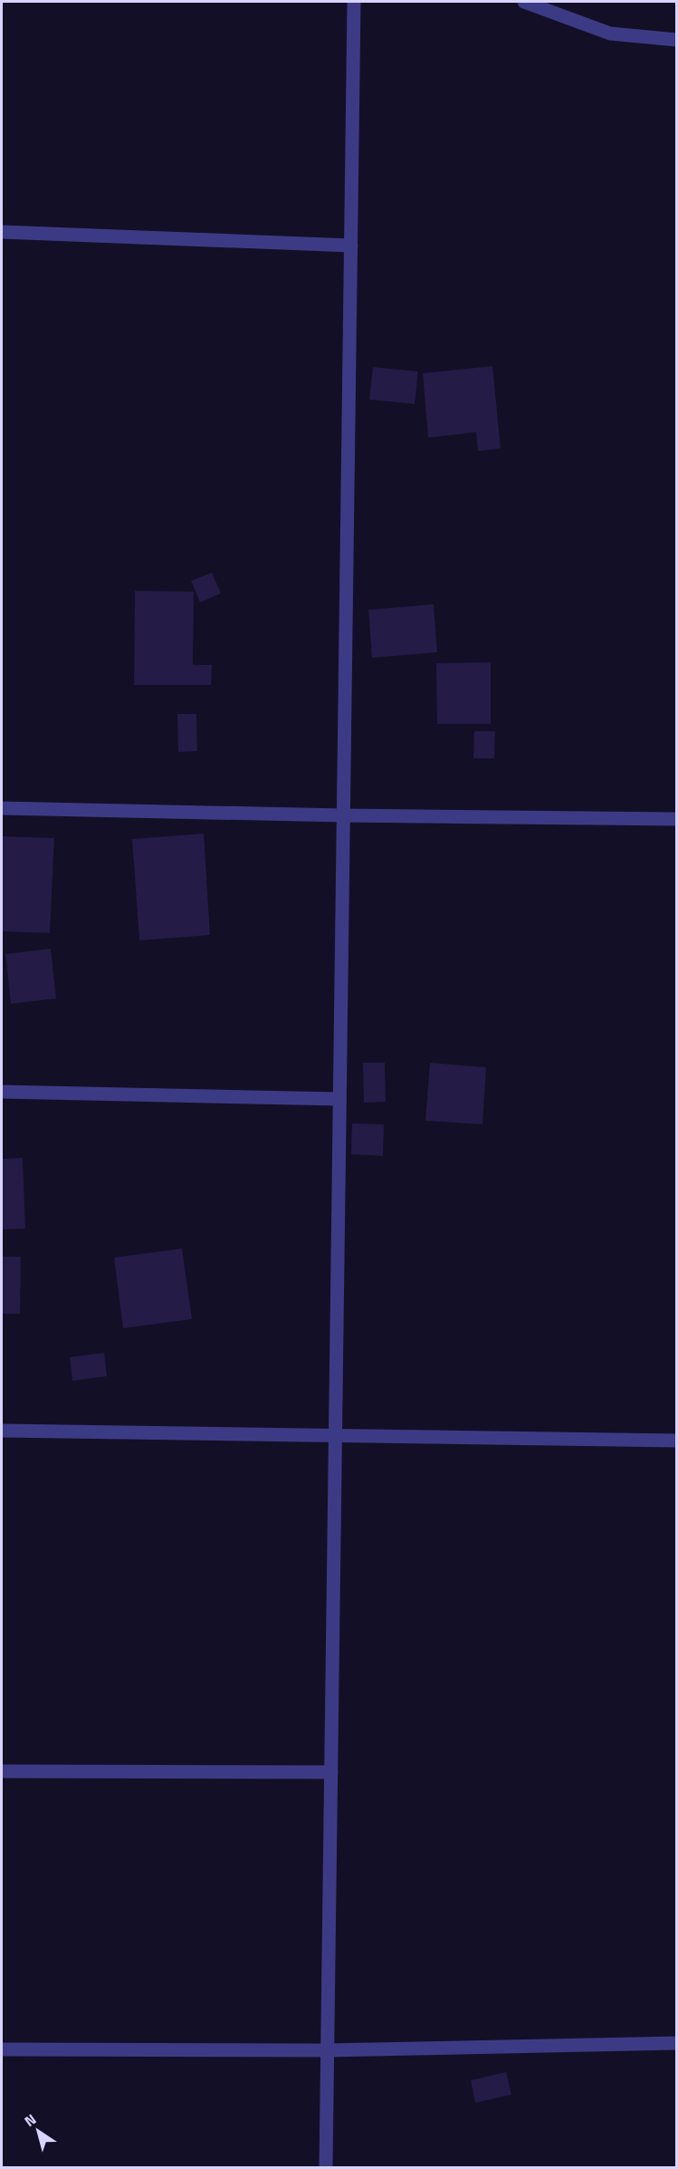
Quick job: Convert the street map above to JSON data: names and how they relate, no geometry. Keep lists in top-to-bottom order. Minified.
{"north":"top left"}
